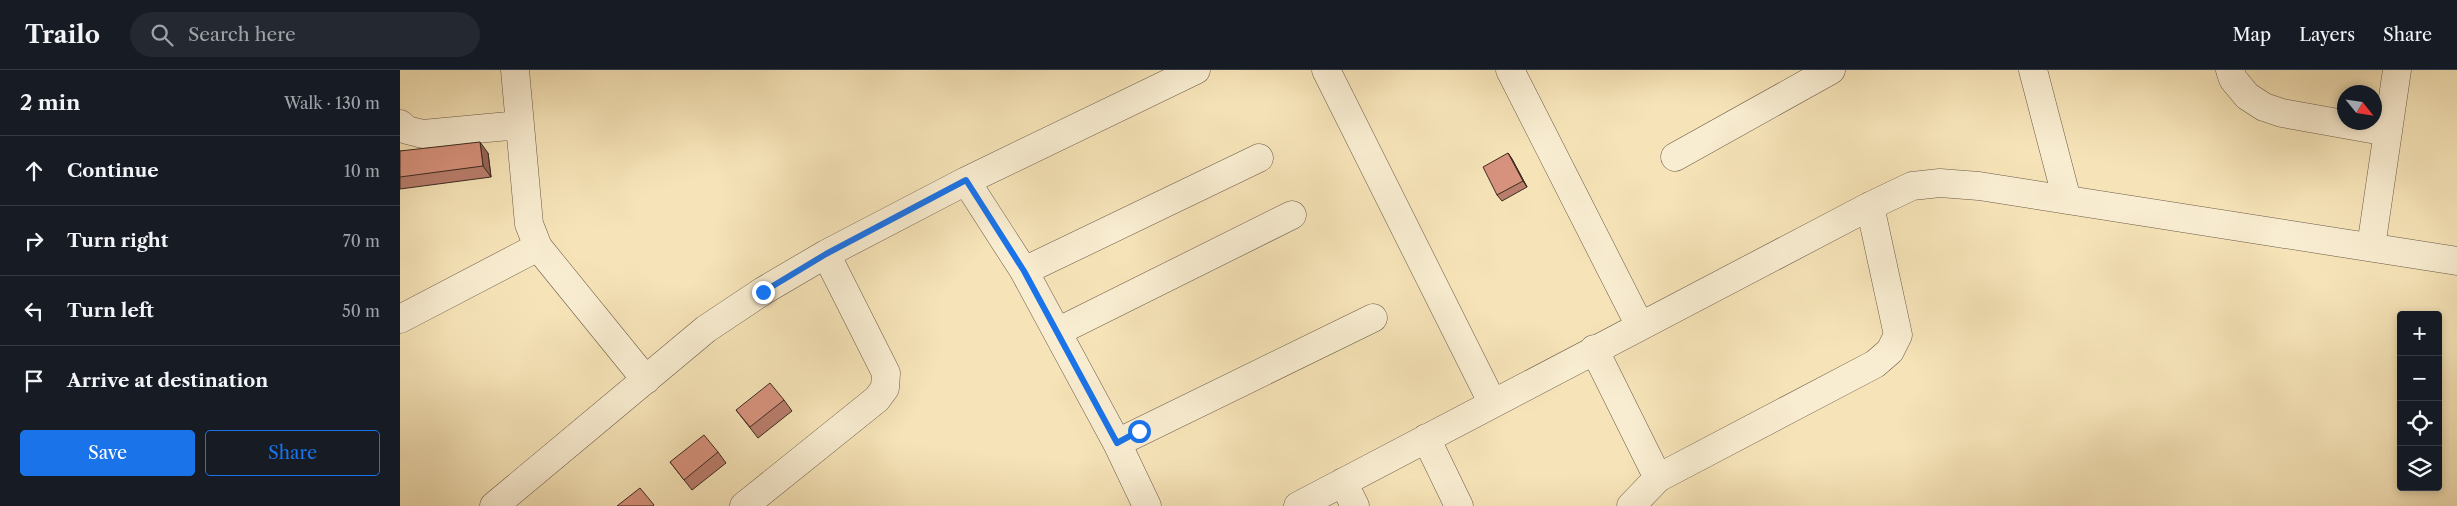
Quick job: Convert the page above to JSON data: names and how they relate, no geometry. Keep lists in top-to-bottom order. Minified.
{"north":"bottom right","page":{"header":"Trailo","search":"Search here","nav":["Map","Layers","Share"],"heading":["2 min","Walk · 130 m"],"list":[["Continue","10 m"],["Turn right","70 m"],["Turn left","50 m"],"Arrive at destination"],"map_buttons":["+","−"],"buttons":["Save","Share"]}}
